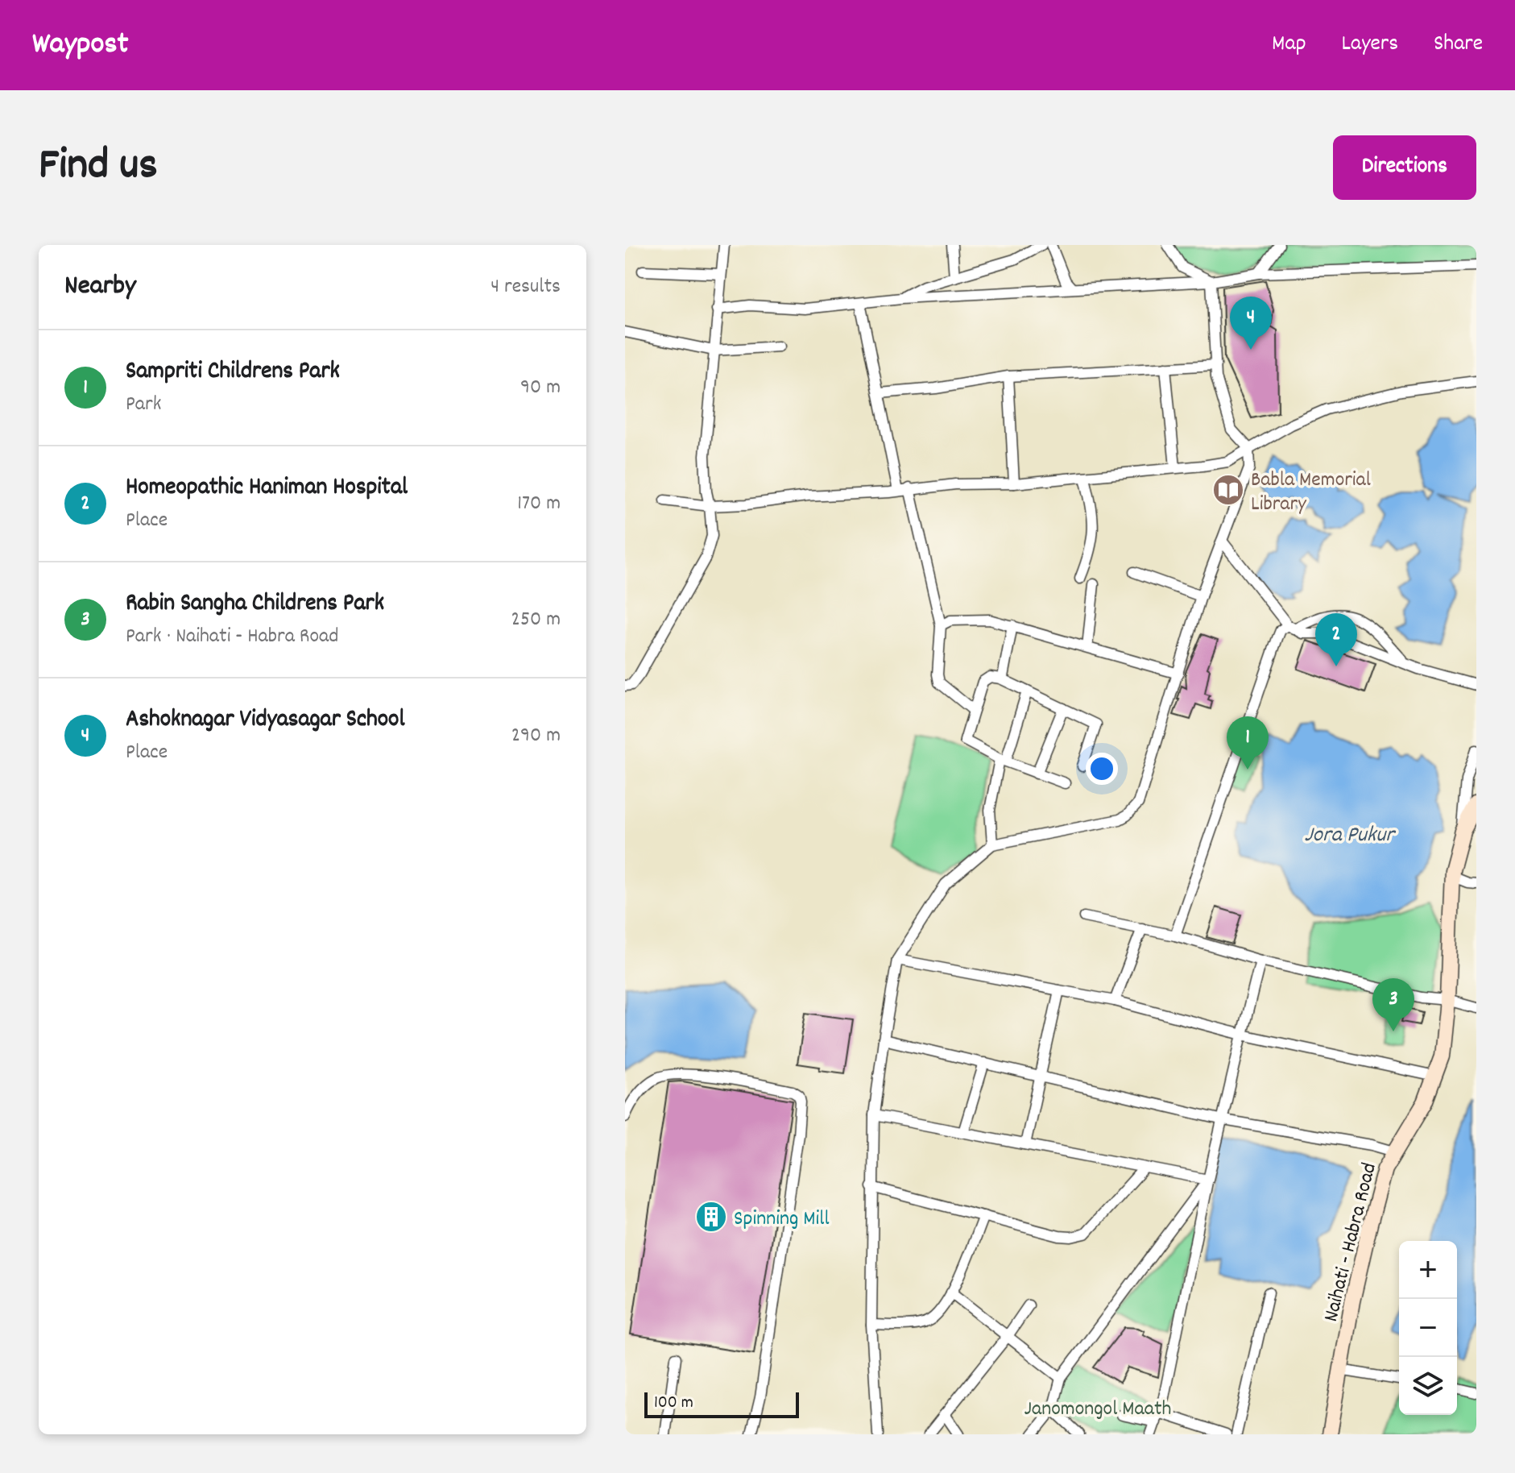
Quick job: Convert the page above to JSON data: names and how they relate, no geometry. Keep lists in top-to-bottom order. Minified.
{"streets":{"main road":["Naihati - Habra Road"]},"water":["Jora Pukur"],"parks":["Janomongol Maath"],"places":{"library":["Babla Memorial Library"],"building":["Spinning Mill"]},"scale_bar":"100 m","page":{"header":"Waypost","nav":["Map","Layers","Share"],"title":"Find us","buttons":"Directions","heading":["Nearby","4 results"],"pins":["4","2","1","3"],"list":[{"mark":"1","name":"Sampriti Childrens Park","note":"Park","value":"90 m"},{"mark":"2","name":"Homeopathic Haniman Hospital","note":"Place","value":"170 m"},{"mark":"3","name":"Rabin Sangha Childrens Park","note":"Park · Naihati - Habra Road","value":"250 m"},{"mark":"4","name":"Ashoknagar Vidyasagar School","note":"Place","value":"290 m"}],"map_buttons":["+","−"],"scale":"100 m"}}
